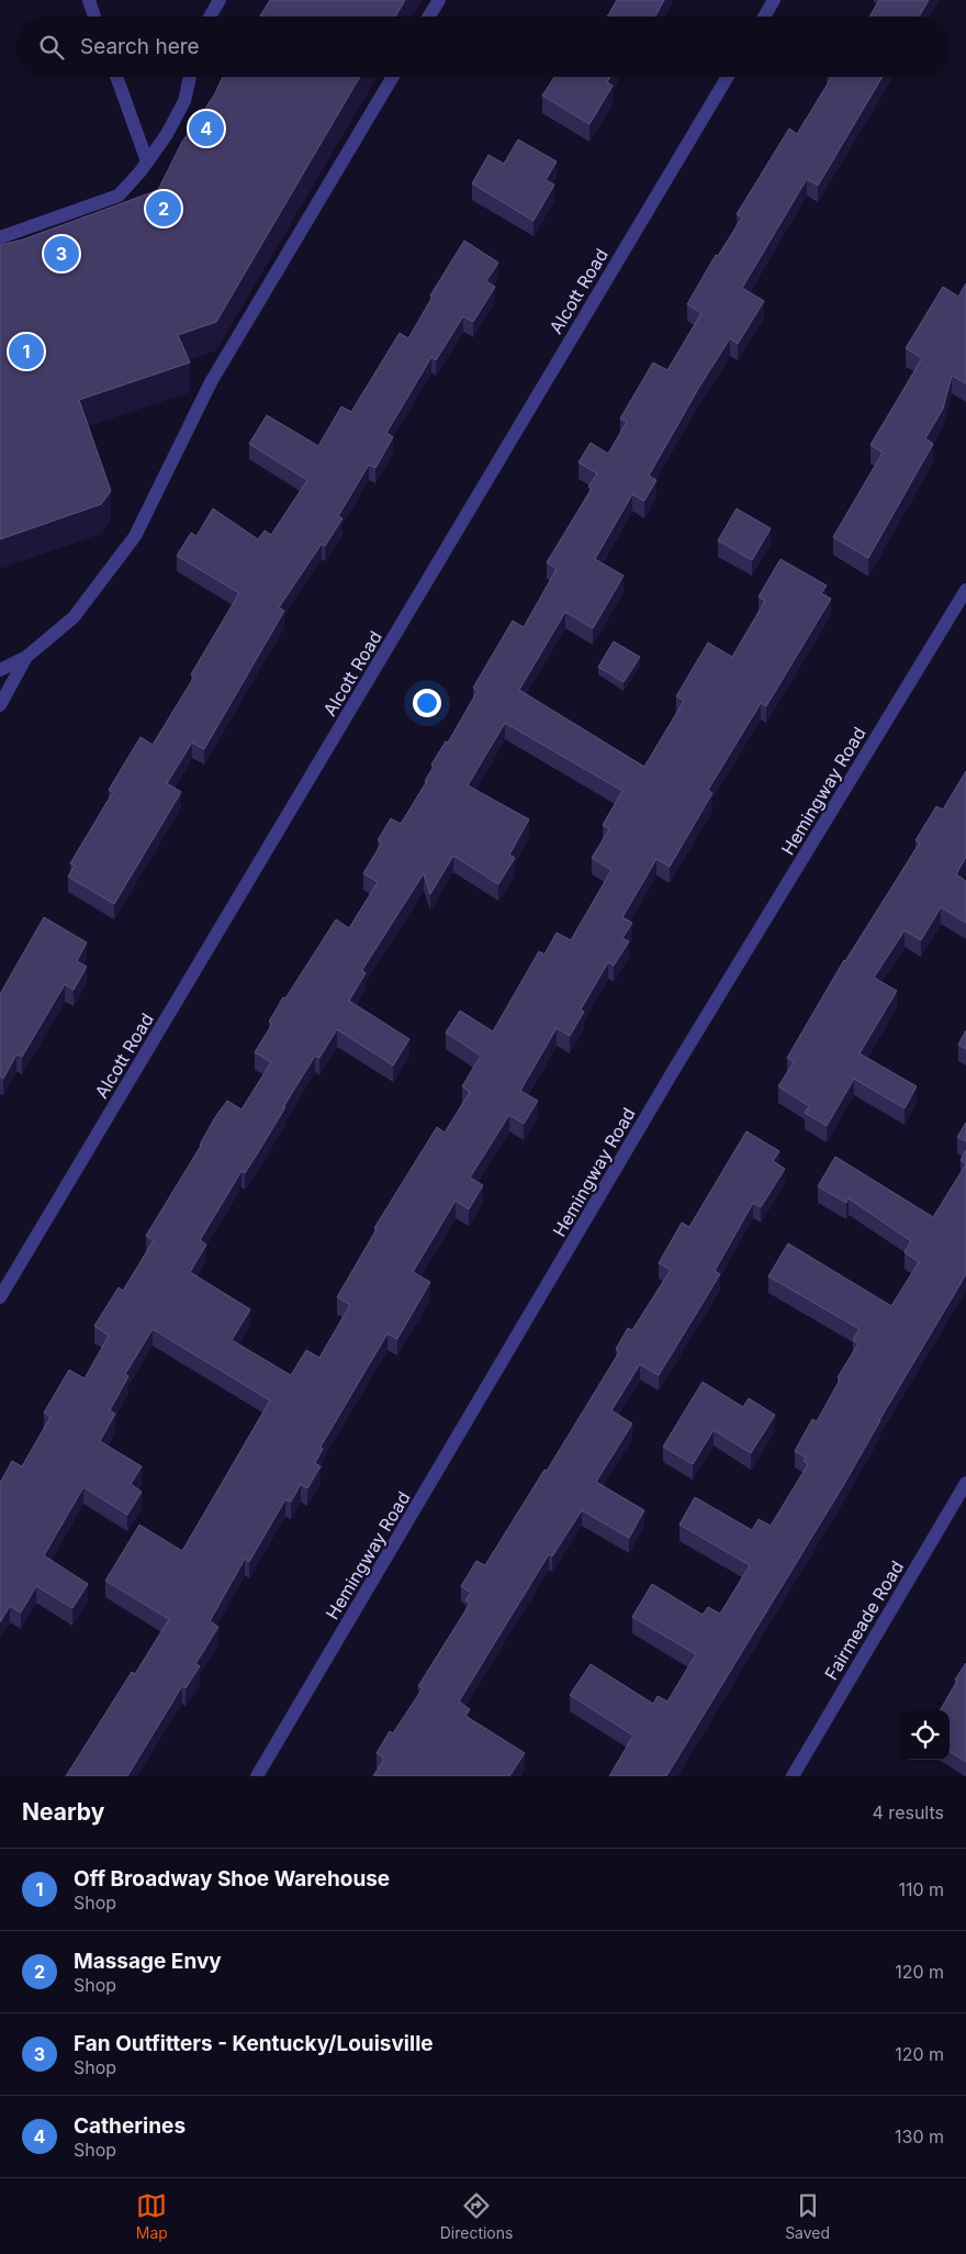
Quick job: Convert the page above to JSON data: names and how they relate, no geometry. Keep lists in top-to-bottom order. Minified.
{"streets":{"street":["Alcott Road","Hemingway Road","Fairmeade Road"]},"page":{"search":"Search here","pins":["4","2","3","1"],"heading":["Nearby","4 results"],"list":[{"mark":"1","name":"Off Broadway Shoe Warehouse","note":"Shop","value":"110 m"},{"mark":"2","name":"Massage Envy","note":"Shop","value":"120 m"},{"mark":"3","name":"Fan Outfitters - Kentucky/Louisville","note":"Shop","value":"120 m"},{"mark":"4","name":"Catherines","note":"Shop","value":"130 m"}],"nav":["Map","Directions","Saved"]}}
